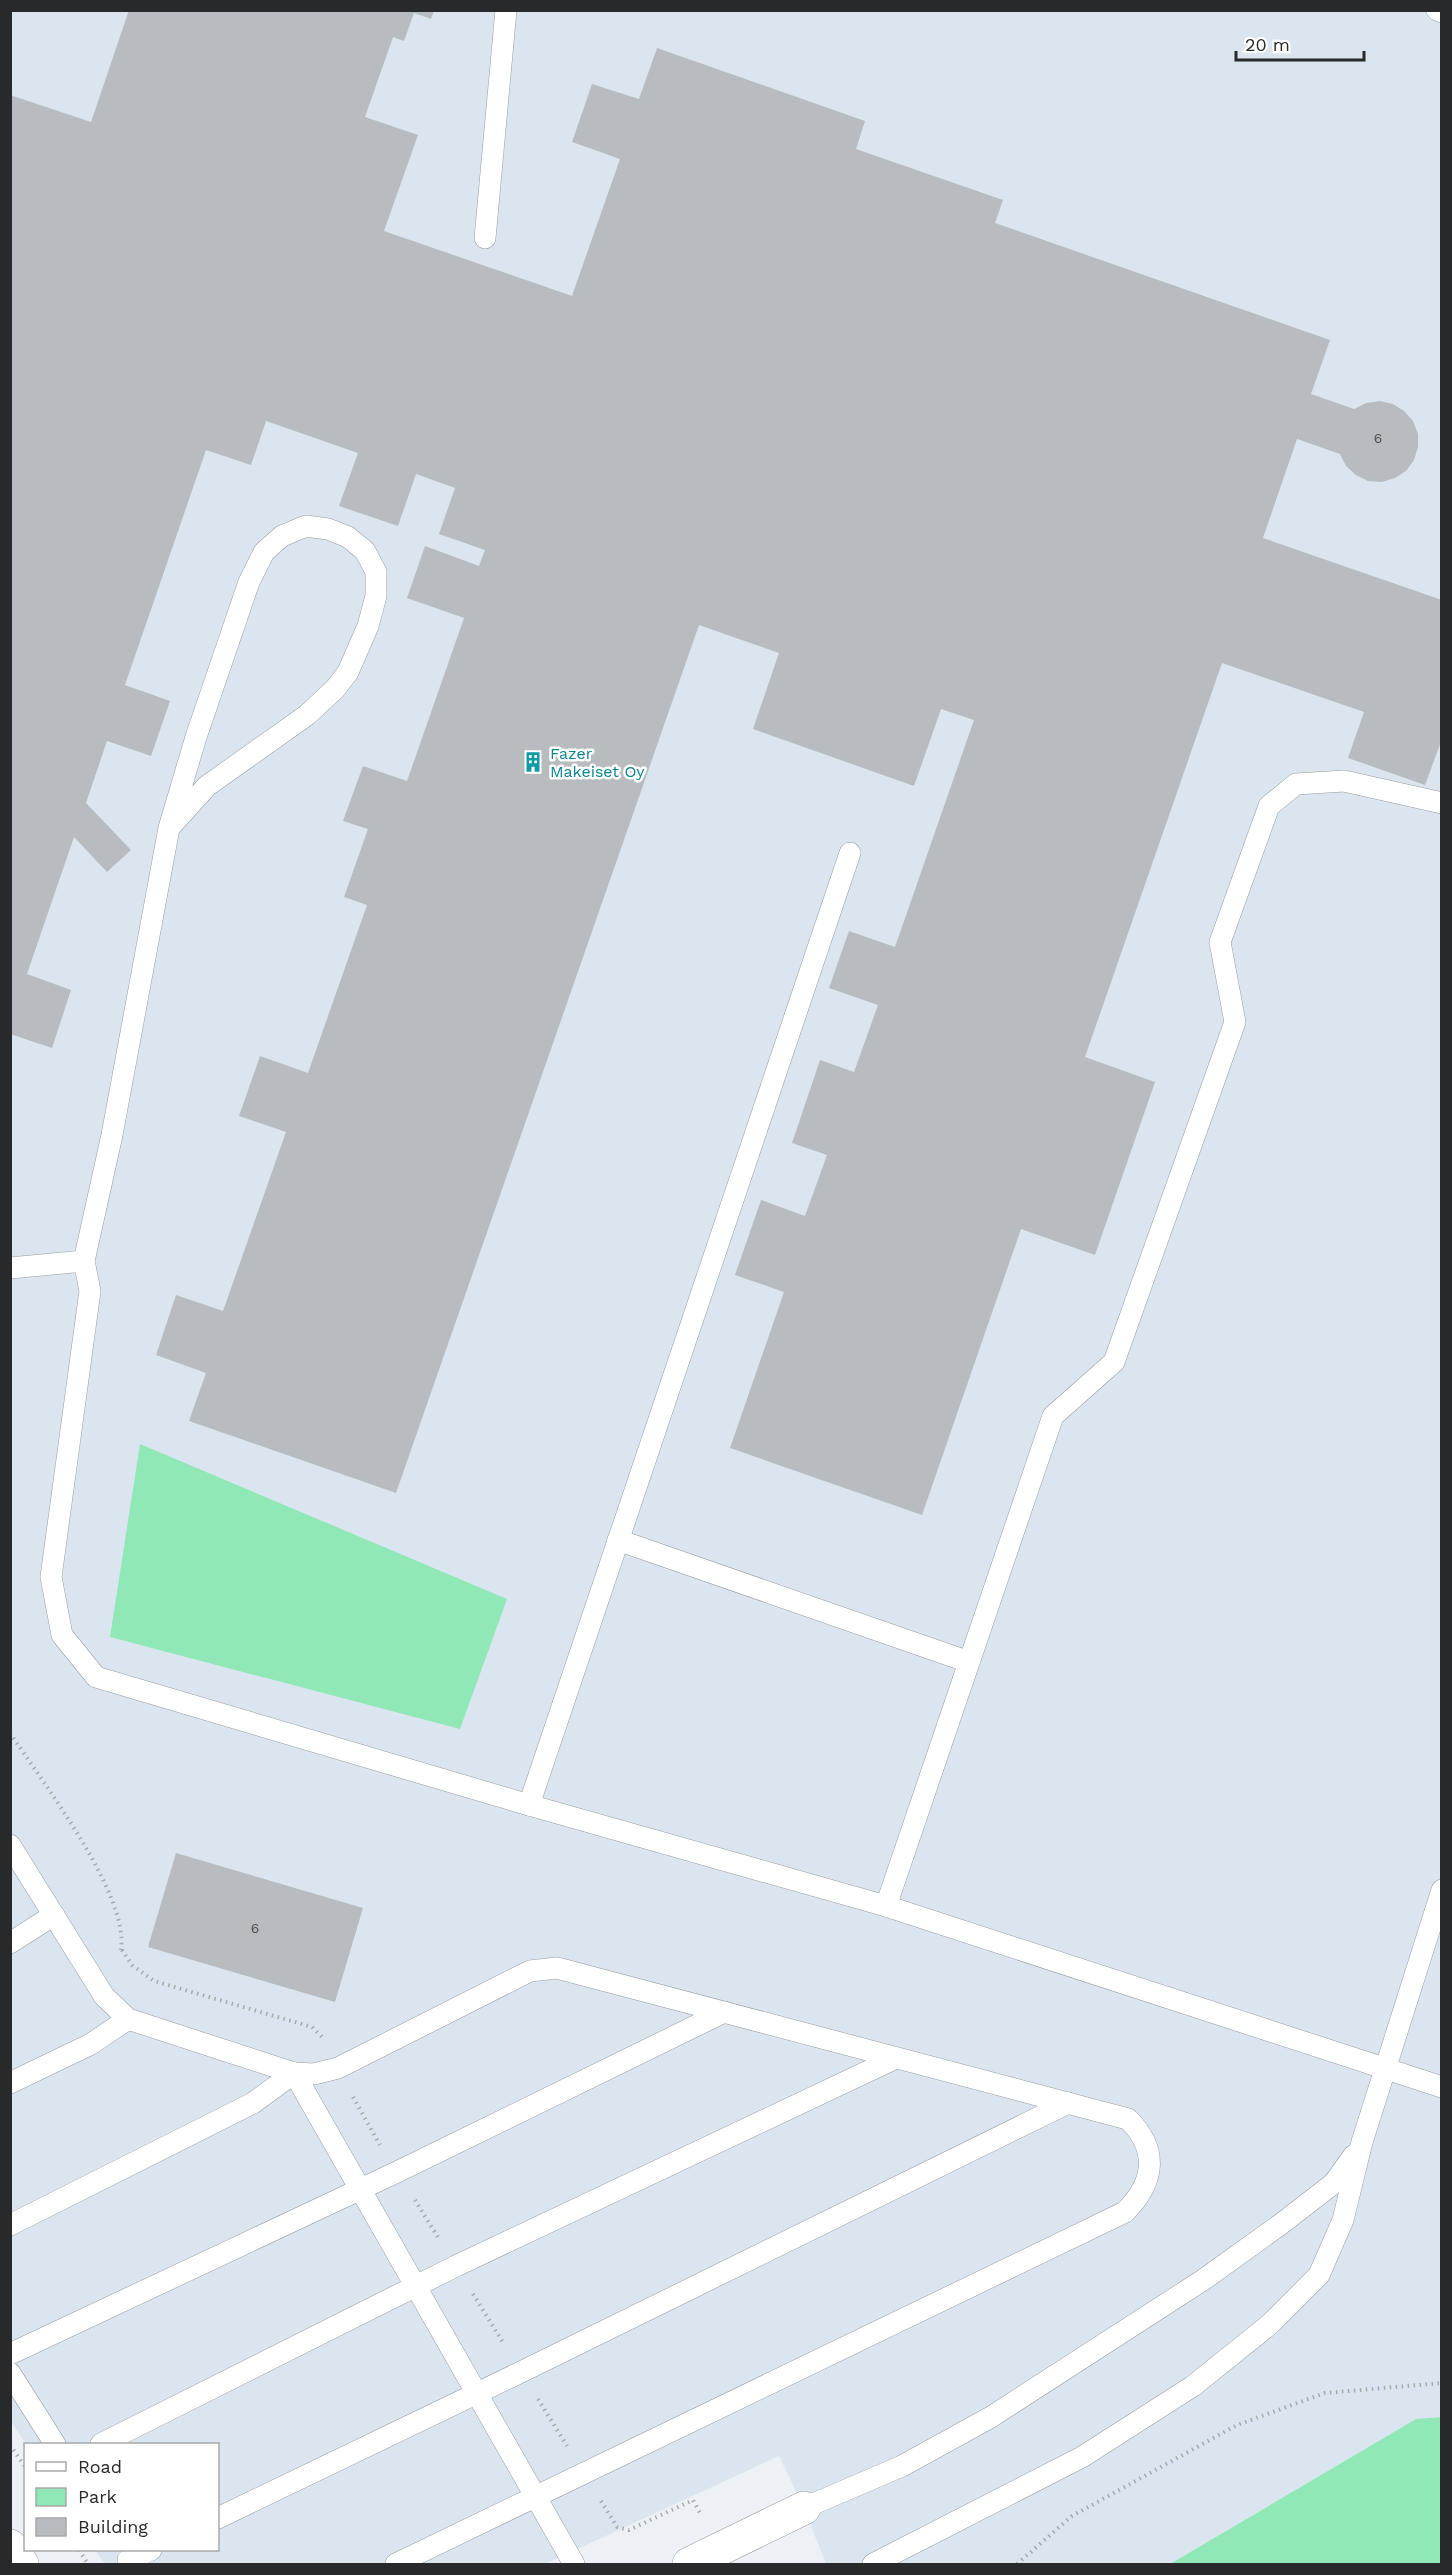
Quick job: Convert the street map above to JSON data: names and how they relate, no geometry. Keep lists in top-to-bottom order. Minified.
{"places":{"building":["Fazer Makeiset Oy"]},"house_numbers":["6","6"],"legend":["Road","Park","Building"],"scale_bar":"20 m"}
